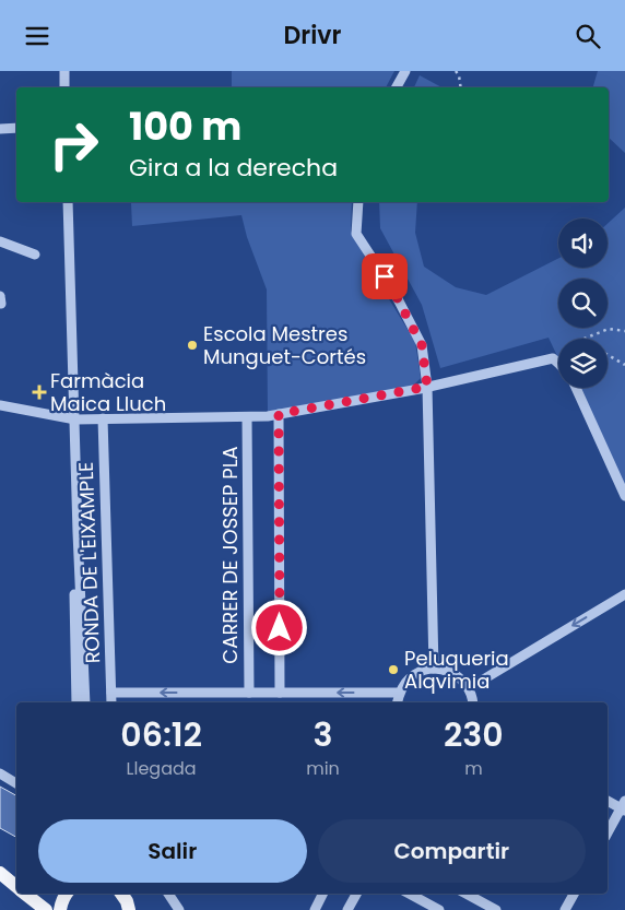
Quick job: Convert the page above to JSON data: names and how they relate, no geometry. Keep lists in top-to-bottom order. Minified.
{"streets":{"street":["CARRER DE JOSSEP PLA","RONDA DE L'EIXAMPLE"]},"places":{"other":["Escola Mestres Munguet-Cortés","Peluqueria Alqvimia"],"health":["Farmàcia Maica Lluch"]},"page":{"header":"Drivr","turn":["100 m","Gira a la derecha"],"eta":["06:12","Llegada","3","min","230","m"],"buttons":["Salir","Compartir"]}}
